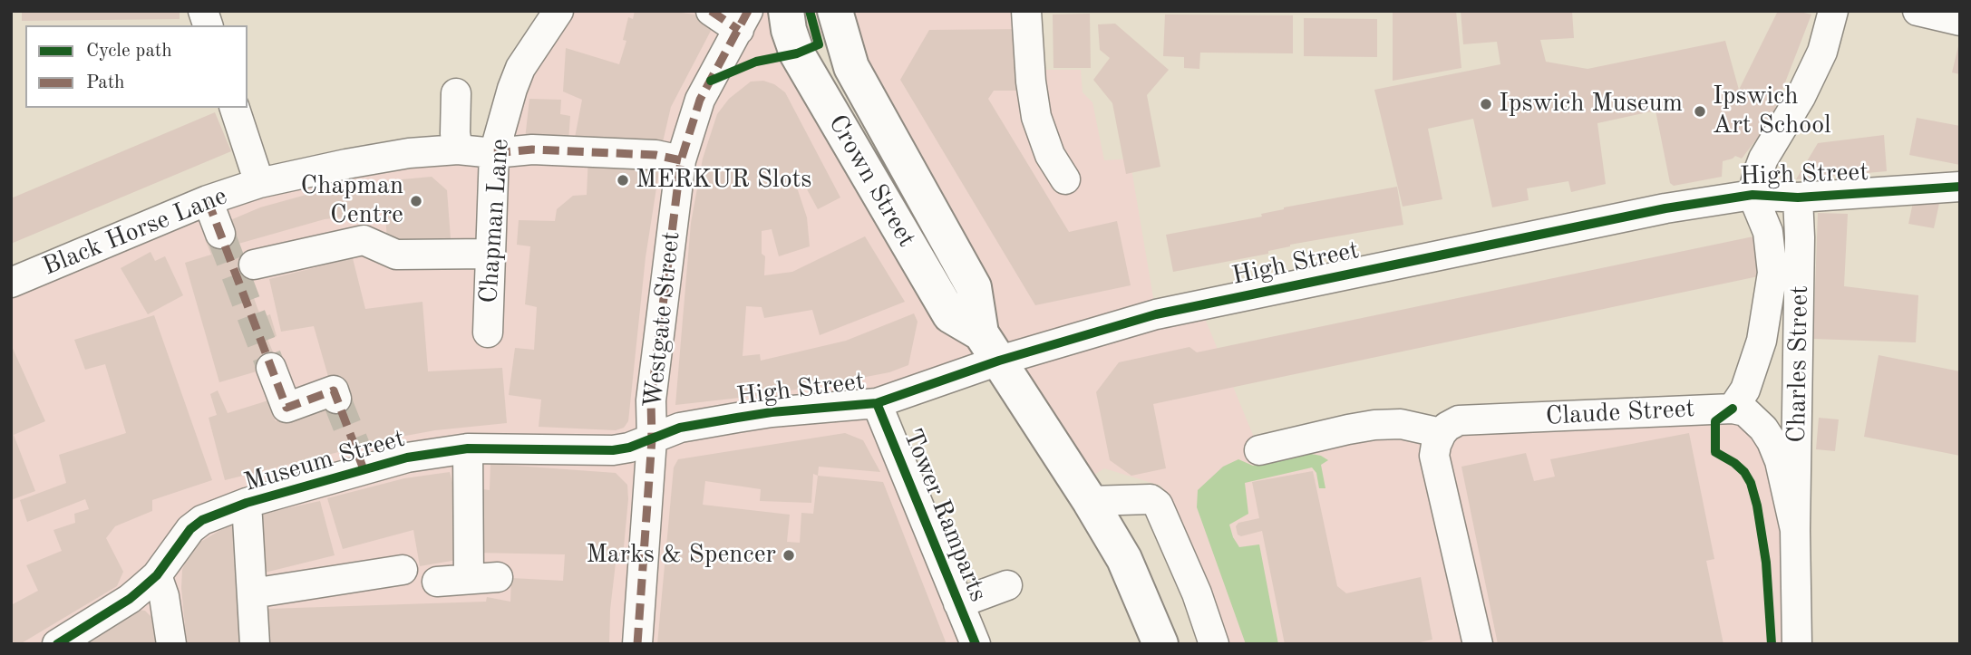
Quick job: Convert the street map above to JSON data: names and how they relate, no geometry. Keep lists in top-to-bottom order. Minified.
{"streets":{"main road":["Crown Street"],"street":["High Street","Chapman Lane","Black Horse Lane","Westgate Street","Charles Street","Claude Street","Museum Street","Tower Ramparts"]},"crossings":[["High Street","Crown Street"],["High Street","Westgate Street"],["High Street","Charles Street"],["High Street","Claude Street"],["High Street","Museum Street"],["High Street","Tower Ramparts"],["Chapman Lane","Black Horse Lane"],["Black Horse Lane","Westgate Street"],["Westgate Street","Museum Street"],["Charles Street","Claude Street"]],"places":["Ipswich Museum","Ipswich Art School","MERKUR Slots","Chapman Centre","Marks & Spencer"],"legend":["Cycle path","Path"]}
